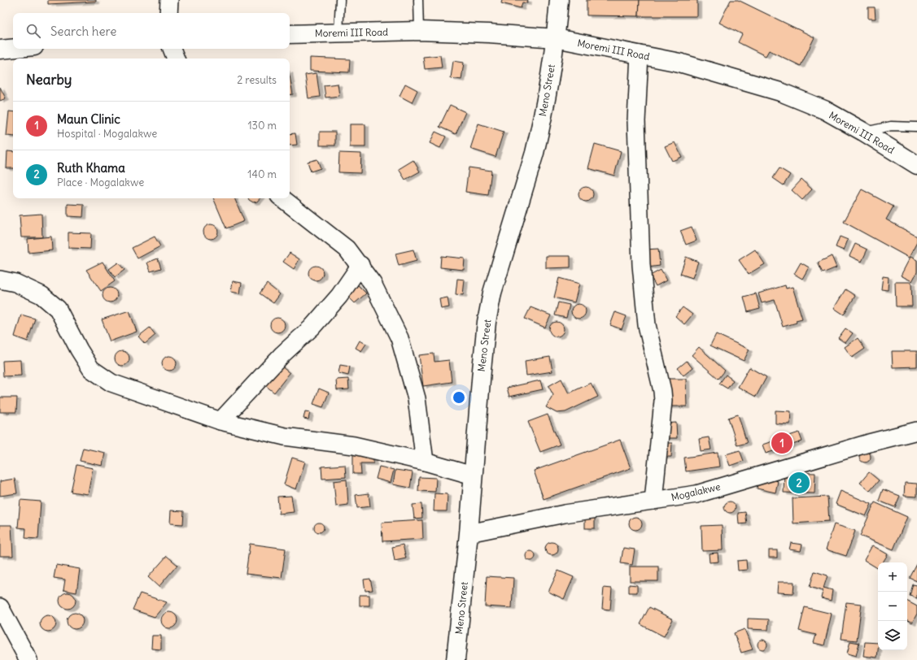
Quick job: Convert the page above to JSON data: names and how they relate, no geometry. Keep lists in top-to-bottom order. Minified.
{"streets":{"street":["Moremi III Road","Meno Street","Mogalakwe"]},"crossings":[["Moremi III Road","Meno Street"],["Meno Street","Mogalakwe"]],"page":{"search":"Search here","heading":["Nearby","2 results"],"list":[{"mark":"1","name":"Maun Clinic","note":"Hospital · Mogalakwe","value":"130 m"},{"mark":"2","name":"Ruth Khama","note":"Place · Mogalakwe","value":"140 m"}],"pins":["1","2"],"map_buttons":["+","−"]}}
